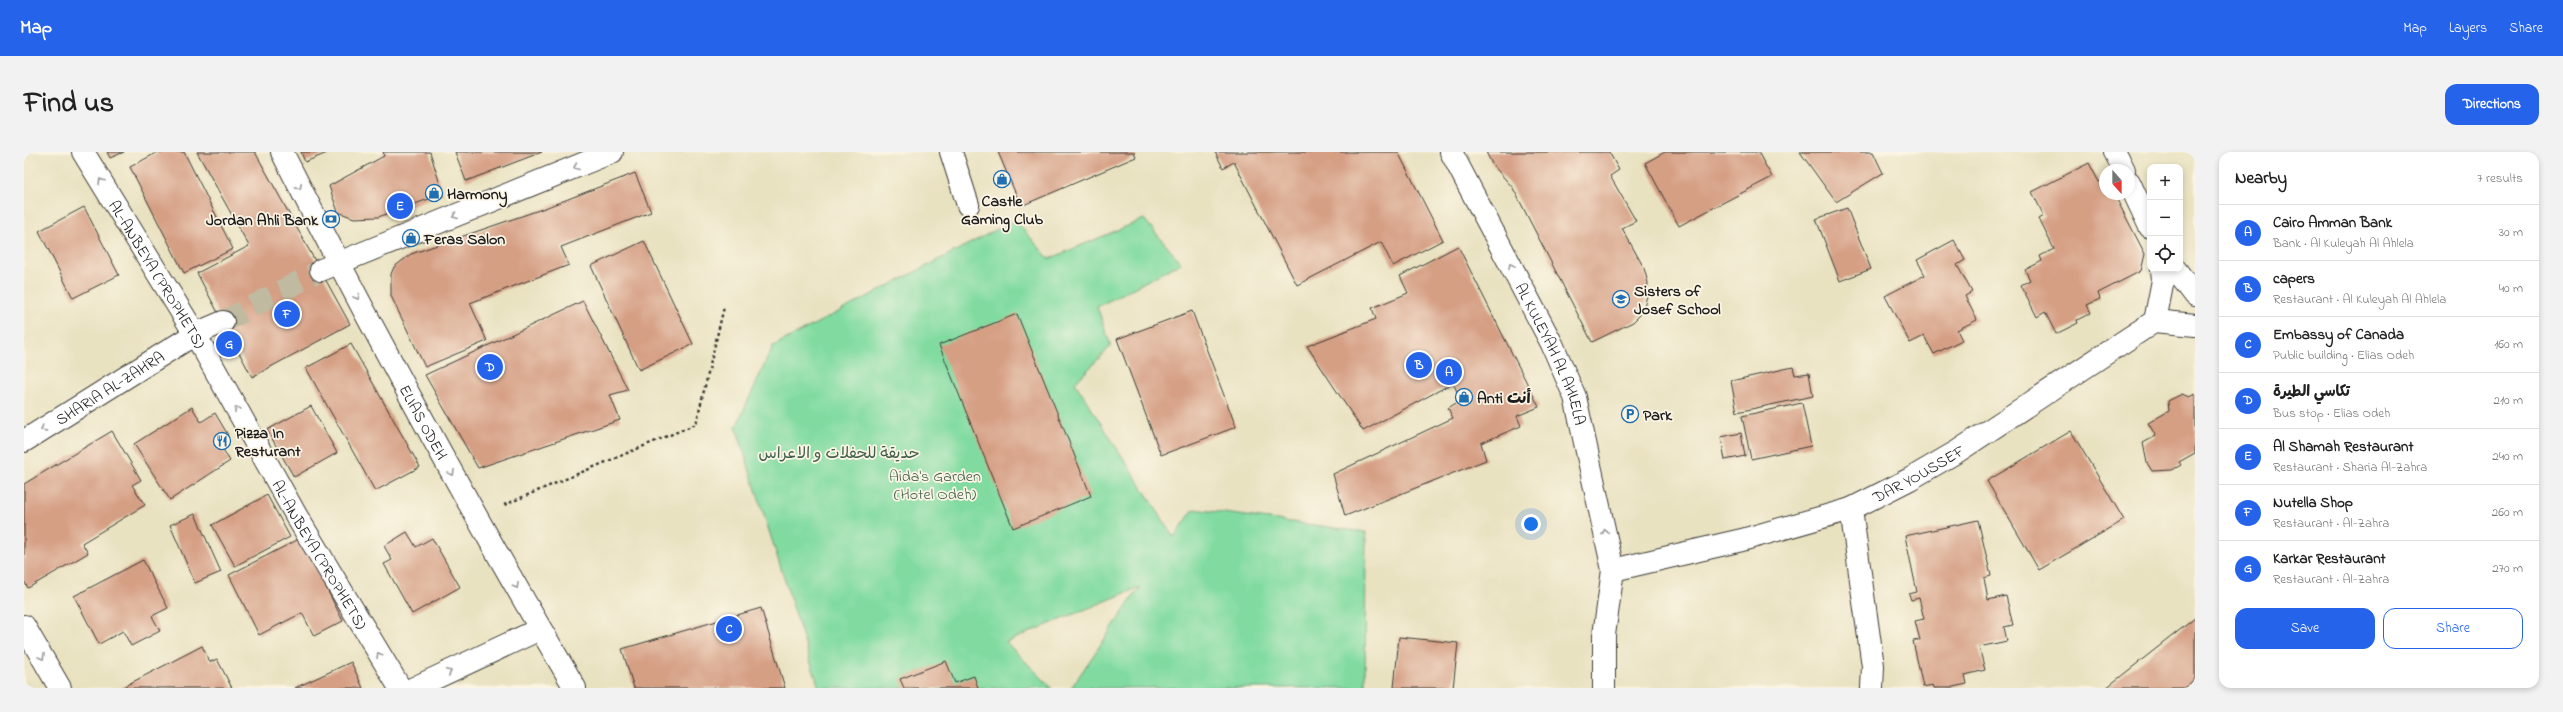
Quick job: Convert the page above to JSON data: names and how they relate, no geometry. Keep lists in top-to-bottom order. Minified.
{"streets":{"street":["AL-ANBEYA (PROPHETS)","AL KULEYAH AL AHLELA","SHARIA AL-ZAHRA","ELIAS ODEH","DAR YOUSSEF"]},"crossings":[["AL-ANBEYA (PROPHETS)","SHARIA AL-ZAHRA"],["AL KULEYAH AL AHLELA","DAR YOUSSEF"]],"one_way":["AL-ANBEYA (PROPHETS)","AL KULEYAH AL AHLELA","SHARIA AL-ZAHRA","ELIAS ODEH"],"parks":["حديقة للحفلات و الاعراس","Aida's Garden (Hotel Odeh)"],"places":{"shop":["Castle Gaming Club","Harmony","Feras Salon","Anti أنت"],"bank":["Jordan Ahli Bank"],"school or university":["Sisters of Josef School"],"parking":["Park"],"restaurant":["Pizza In Resturant"]},"north":"bottom","page":{"header":"Map","nav":["Map","Layers","Share"],"title":"Find us","buttons":["Directions",["Save","Share"]],"heading":["Nearby","7 results"],"map_buttons":["+","−"],"pins":["E","F","G","B","D","A","C"],"list":[{"mark":"A","name":"Cairo Amman Bank","note":"Bank · Al Kuleyah Al Ahlela","value":"30 m"},{"mark":"B","name":"capers","note":"Restaurant · Al Kuleyah Al Ahlela","value":"40 m"},{"mark":"C","name":"Embassy of Canada","note":"Public building · Elias Odeh","value":"160 m"},{"mark":"D","name":"تكاسي الطيرة","note":"Bus stop · Elias Odeh","value":"210 m"},{"mark":"E","name":"Al Shamah Restaurant","note":"Restaurant · Sharia Al-Zahra","value":"240 m"},{"mark":"F","name":"Nutella Shop","note":"Restaurant · Al-Zahra","value":"260 m"},{"mark":"G","name":"Karkar Restaurant","note":"Restaurant · Al-Zahra","value":"270 m"}]}}
